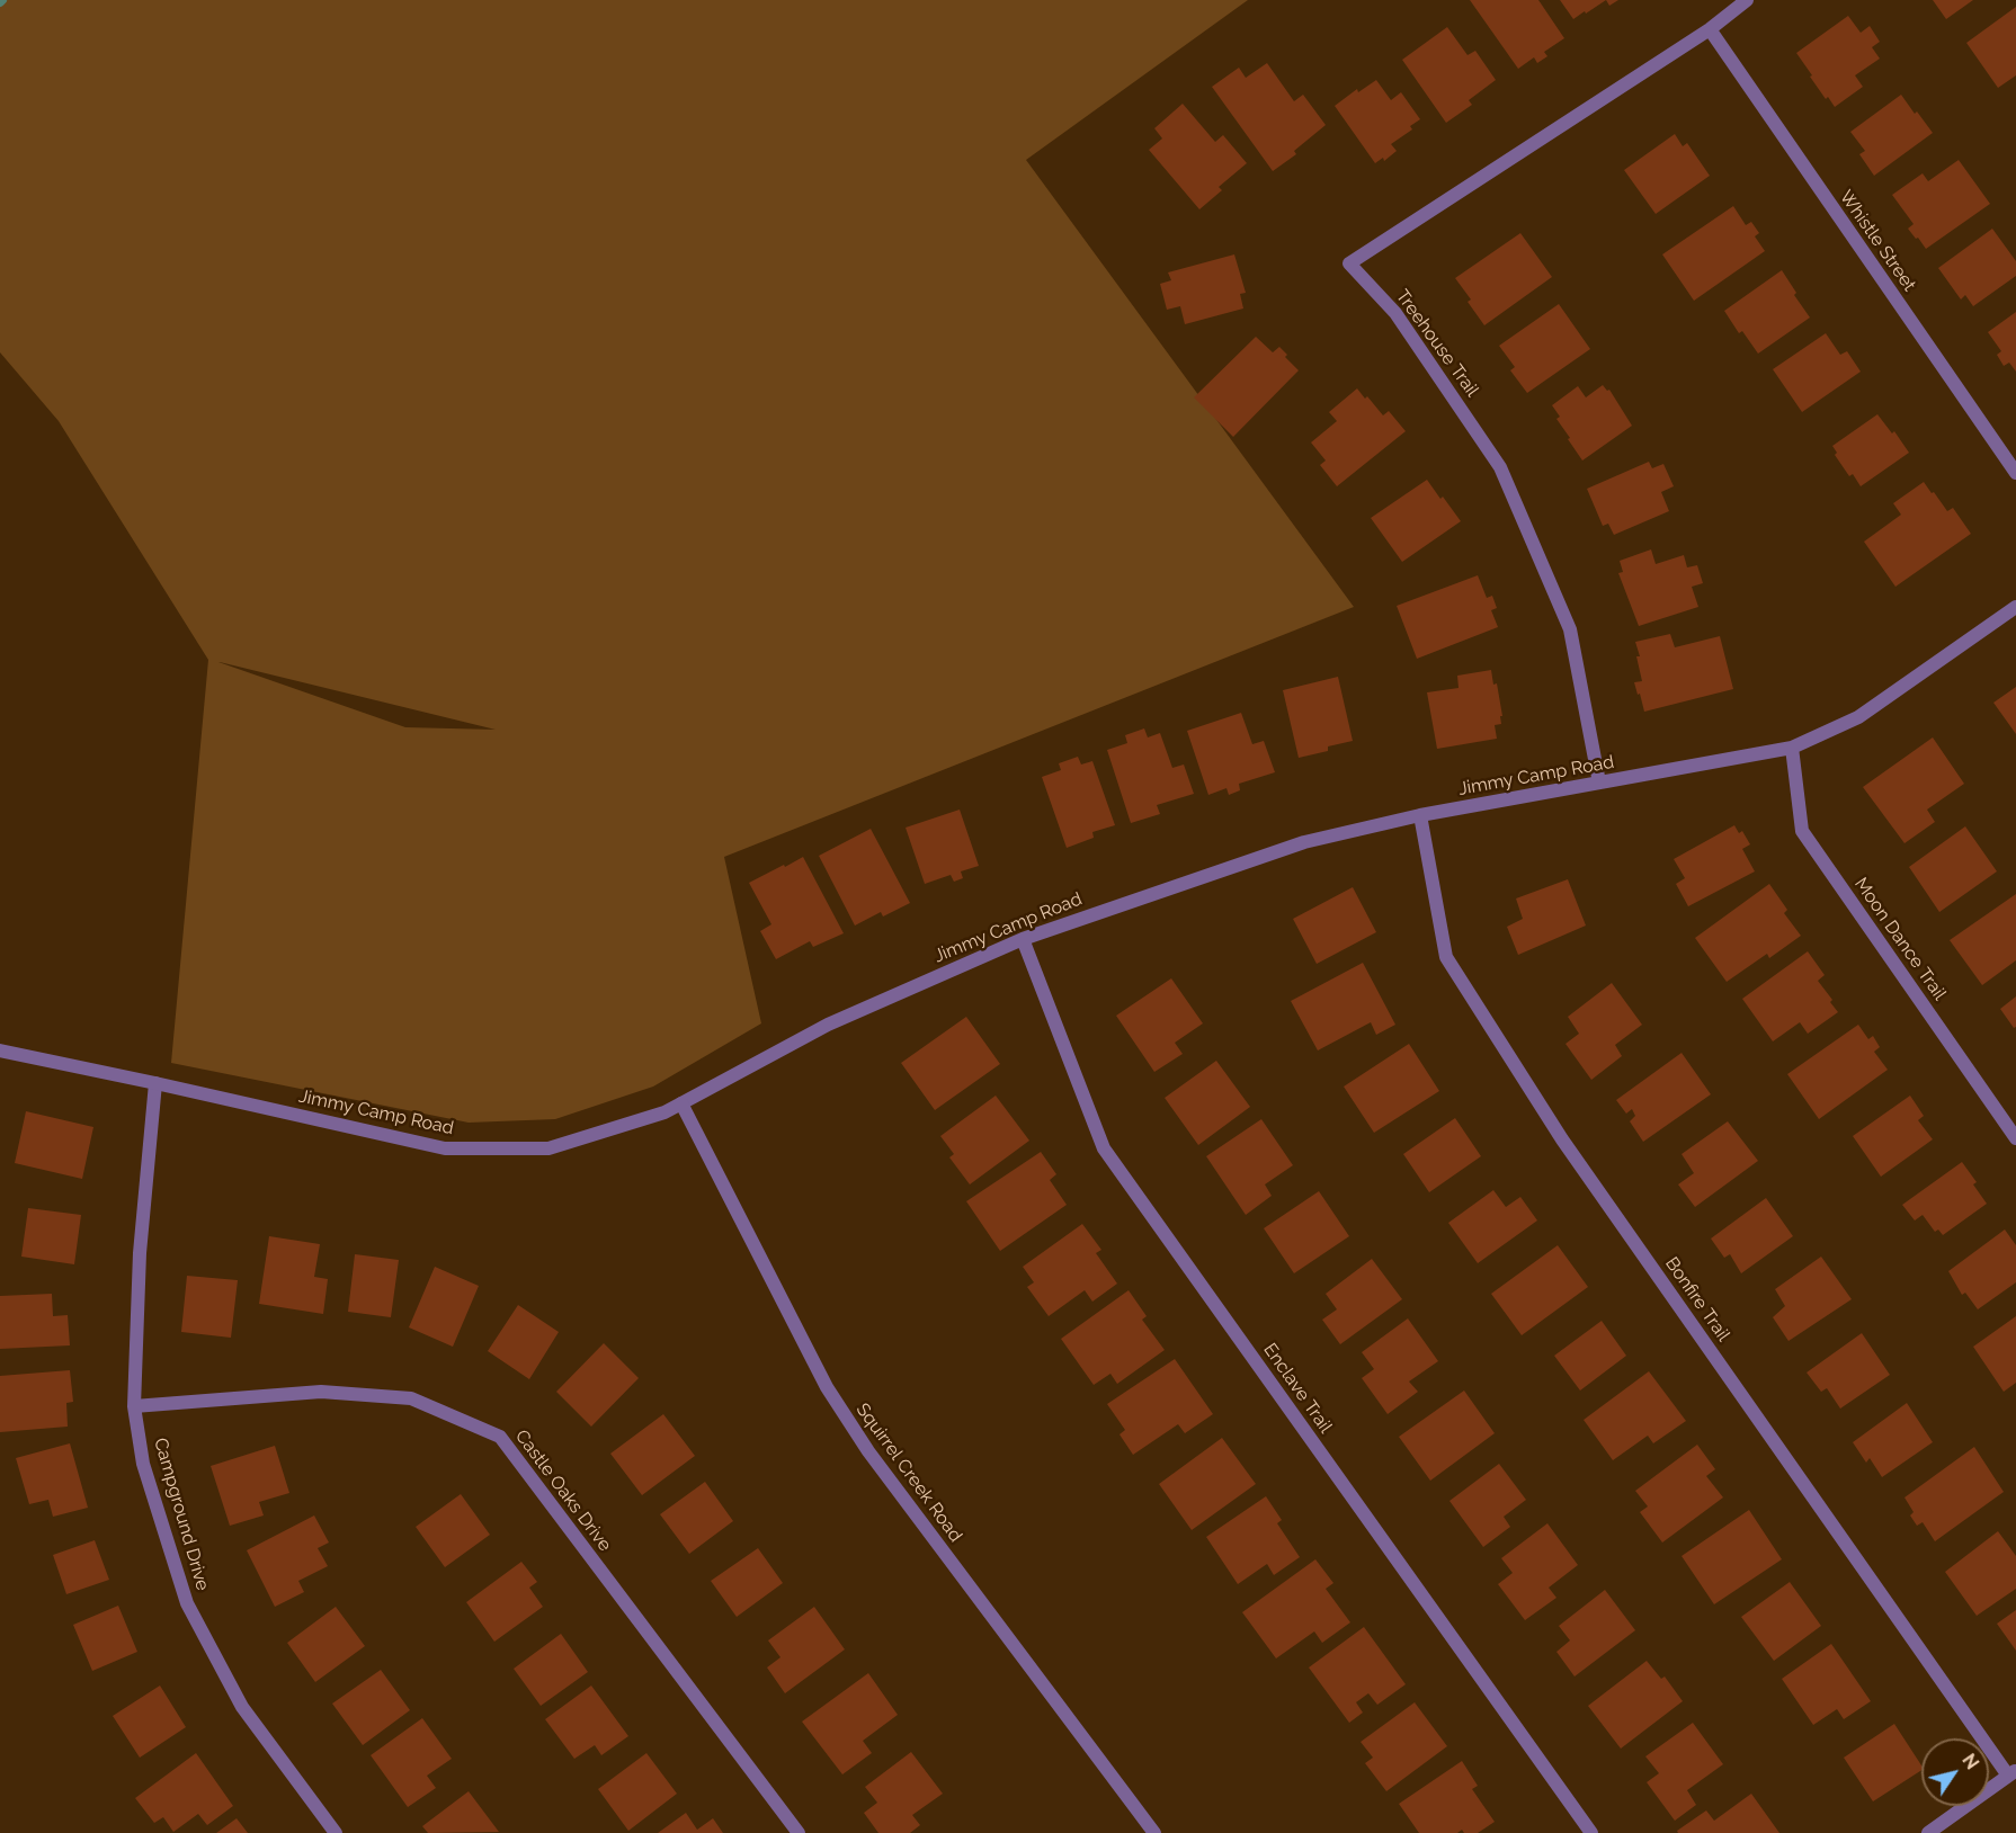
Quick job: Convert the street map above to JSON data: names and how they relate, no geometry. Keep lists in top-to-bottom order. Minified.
{"streets":{"street":["Whistle Street","Treehouse Trail","Jimmy Camp Road","Moon Dance Trail","Bonfire Trail","Enclave Trail","Squirrel Creek Road","Castle Oaks Drive","Campground Drive"]},"crossings":[["Whistle Street","Treehouse Trail"],["Treehouse Trail","Jimmy Camp Road"],["Jimmy Camp Road","Moon Dance Trail"],["Jimmy Camp Road","Bonfire Trail"],["Jimmy Camp Road","Enclave Trail"],["Jimmy Camp Road","Squirrel Creek Road"],["Jimmy Camp Road","Campground Drive"],["Castle Oaks Drive","Campground Drive"]],"north":"top right"}
